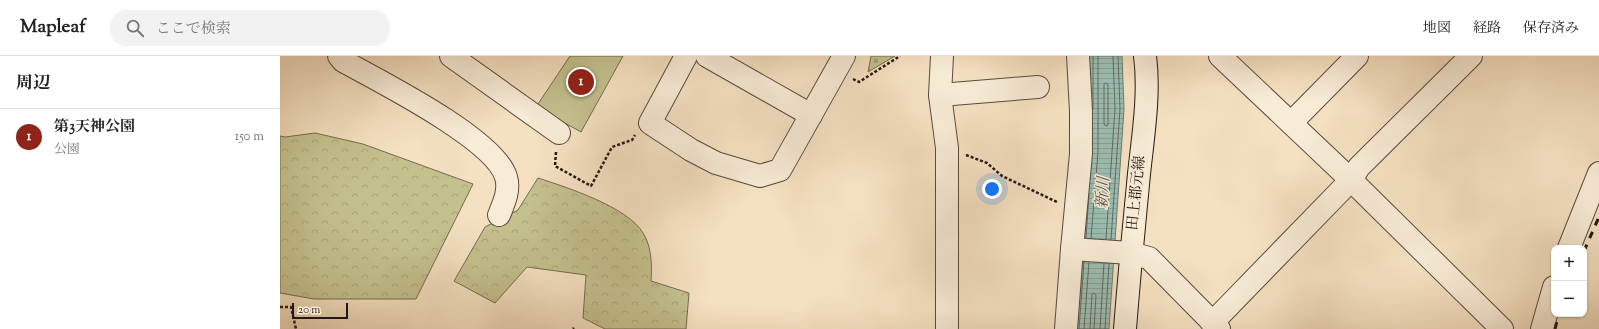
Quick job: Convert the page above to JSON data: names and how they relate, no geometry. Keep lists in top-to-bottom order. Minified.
{"streets":{"street":["田上郡元線"]},"water":["新川"],"scale_bar":"20 m","page":{"header":"Mapleaf","search":"ここで検索","nav":["地図","経路","保存済み"],"heading":"周辺","pins":"1","list":[{"mark":"1","name":"第3天神公園","note":"公園","value":"150 m"}],"map_buttons":["+","−"],"scale":"20 m"}}
